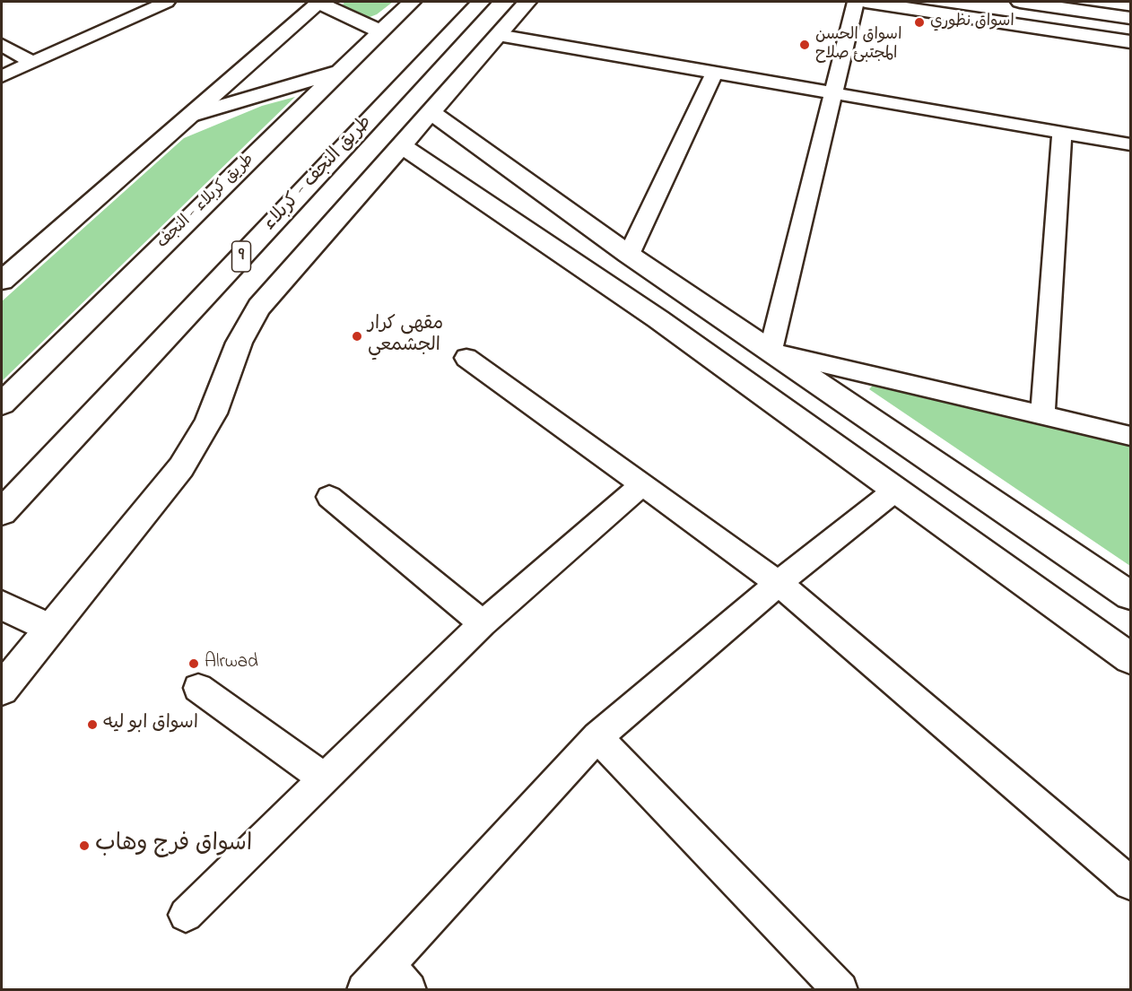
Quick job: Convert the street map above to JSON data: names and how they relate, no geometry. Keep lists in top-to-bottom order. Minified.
{"streets":{"main road":["طريق النجف - كربلاء","طريق كربلاء - النجف","9"]},"places":["اسواق نظوري","اسواق الحسن المجتبئ صلاح","مقهى كرار الجشمعي","Alrwad","اسواق ابو ليه","اسواق فرج وهاب"]}
